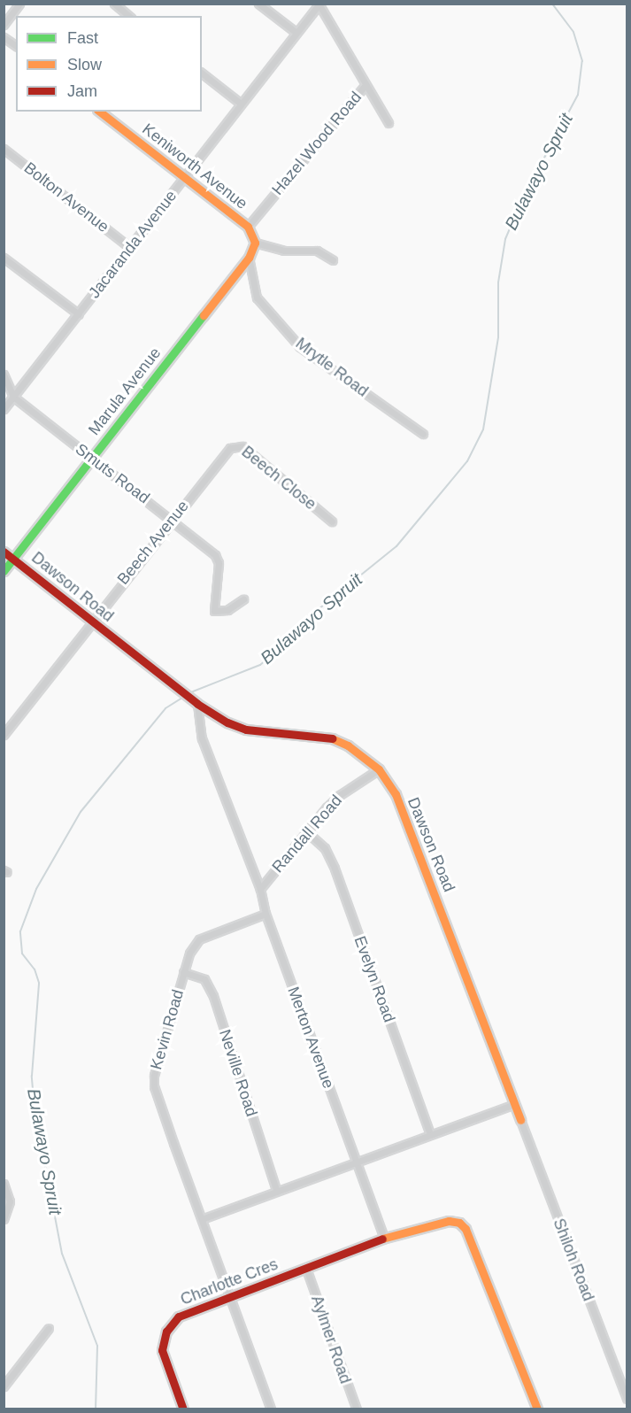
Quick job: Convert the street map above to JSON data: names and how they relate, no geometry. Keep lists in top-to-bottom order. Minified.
{"streets":{"street":["Hazel Wood Road","Keniworth Avenue","Bolton Avenue","Jacaranda Avenue","Mrytle Road","Marula Avenue","Smuts Road","Beech Close","Beech Avenue","Dawson Road","Randall Road","Evelyn Road","Kevin Road","Merton Avenue","Neville Road","Shiloh Road","Charlotte Cres","Aylmer Road"]},"crossings":[["Hazel Wood Road","Keniworth Avenue"],["Keniworth Avenue","Jacaranda Avenue"],["Bolton Avenue","Jacaranda Avenue"],["Jacaranda Avenue","Smuts Road"],["Mrytle Road","Marula Avenue"],["Marula Avenue","Smuts Road"],["Marula Avenue","Dawson Road"],["Smuts Road","Beech Avenue"],["Beech Close","Beech Avenue"],["Beech Avenue","Dawson Road"],["Dawson Road","Randall Road"],["Dawson Road","Shiloh Road"],["Randall Road","Evelyn Road"],["Kevin Road","Merton Avenue"],["Kevin Road","Neville Road"],["Kevin Road","Charlotte Cres"],["Charlotte Cres","Aylmer Road"]],"water":["Bulawayo Spruit"],"legend":["Fast","Slow","Jam"]}
